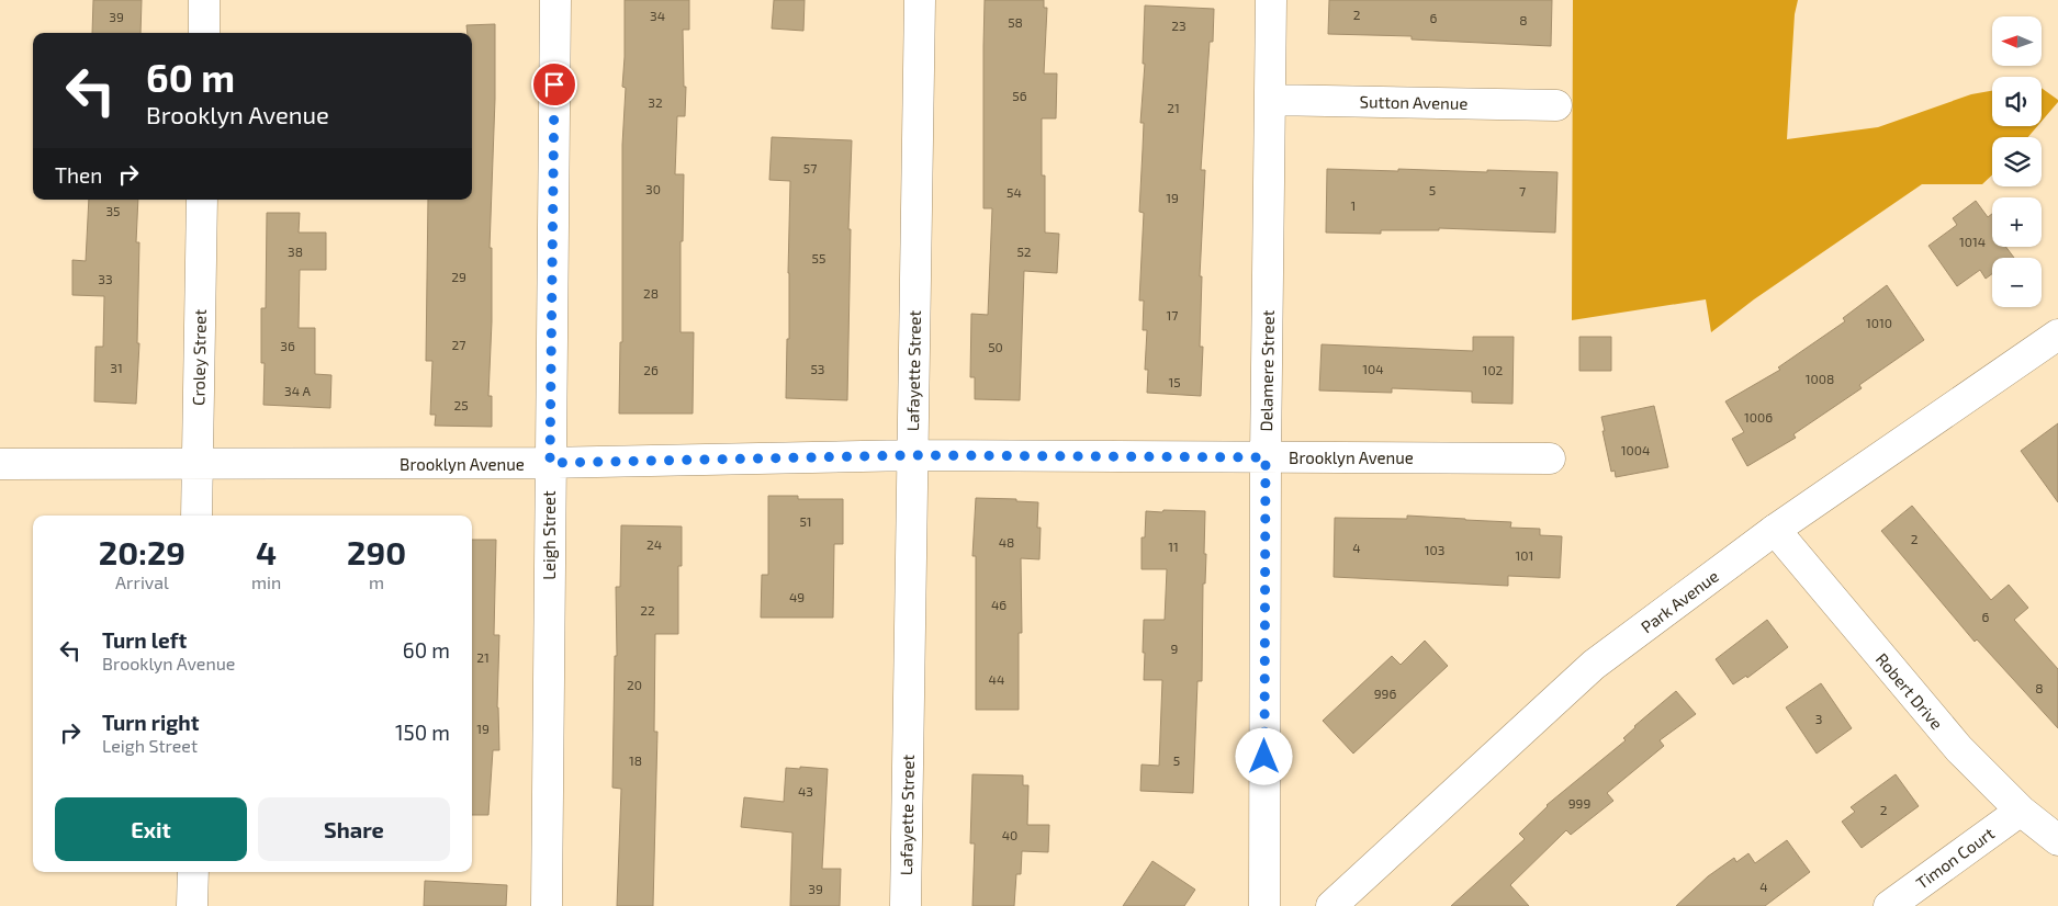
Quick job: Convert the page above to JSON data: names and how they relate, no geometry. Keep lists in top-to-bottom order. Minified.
{"streets":{"street":["Sutton Avenue","Croley Street","Lafayette Street","Delamere Street","Brooklyn Avenue","Leigh Street","Park Avenue","Robert Drive","Timon Court"]},"crossings":[["Sutton Avenue","Delamere Street"],["Croley Street","Brooklyn Avenue"],["Lafayette Street","Brooklyn Avenue"],["Delamere Street","Brooklyn Avenue"],["Brooklyn Avenue","Leigh Street"],["Park Avenue","Robert Drive"],["Robert Drive","Timon Court"]],"house_numbers":["2","34","39","6","8","58","23","56","32","21","57","30","5","7","54","19","1","35","1014","38","52","55","29","33","28","17","1010","27","36","50","31","53","104","26","102","1008","15","34 A","25","1006","1004","51","2","48","24","11","4","103","101","49","46","22","6","9","21","44","20","8","996","3","19","18","5","43","999","2","40","4","39"],"north":"left","page":{"map_buttons":["+","−"],"turn":["60 m","Brooklyn Avenue"],"then":"Then","eta":["20:29","Arrival","4","min","290","m"],"list":[{"name":"Turn left","note":"Brooklyn Avenue","value":"60 m"},{"name":"Turn right","note":"Leigh Street","value":"150 m"}],"buttons":["Exit","Share"]}}
